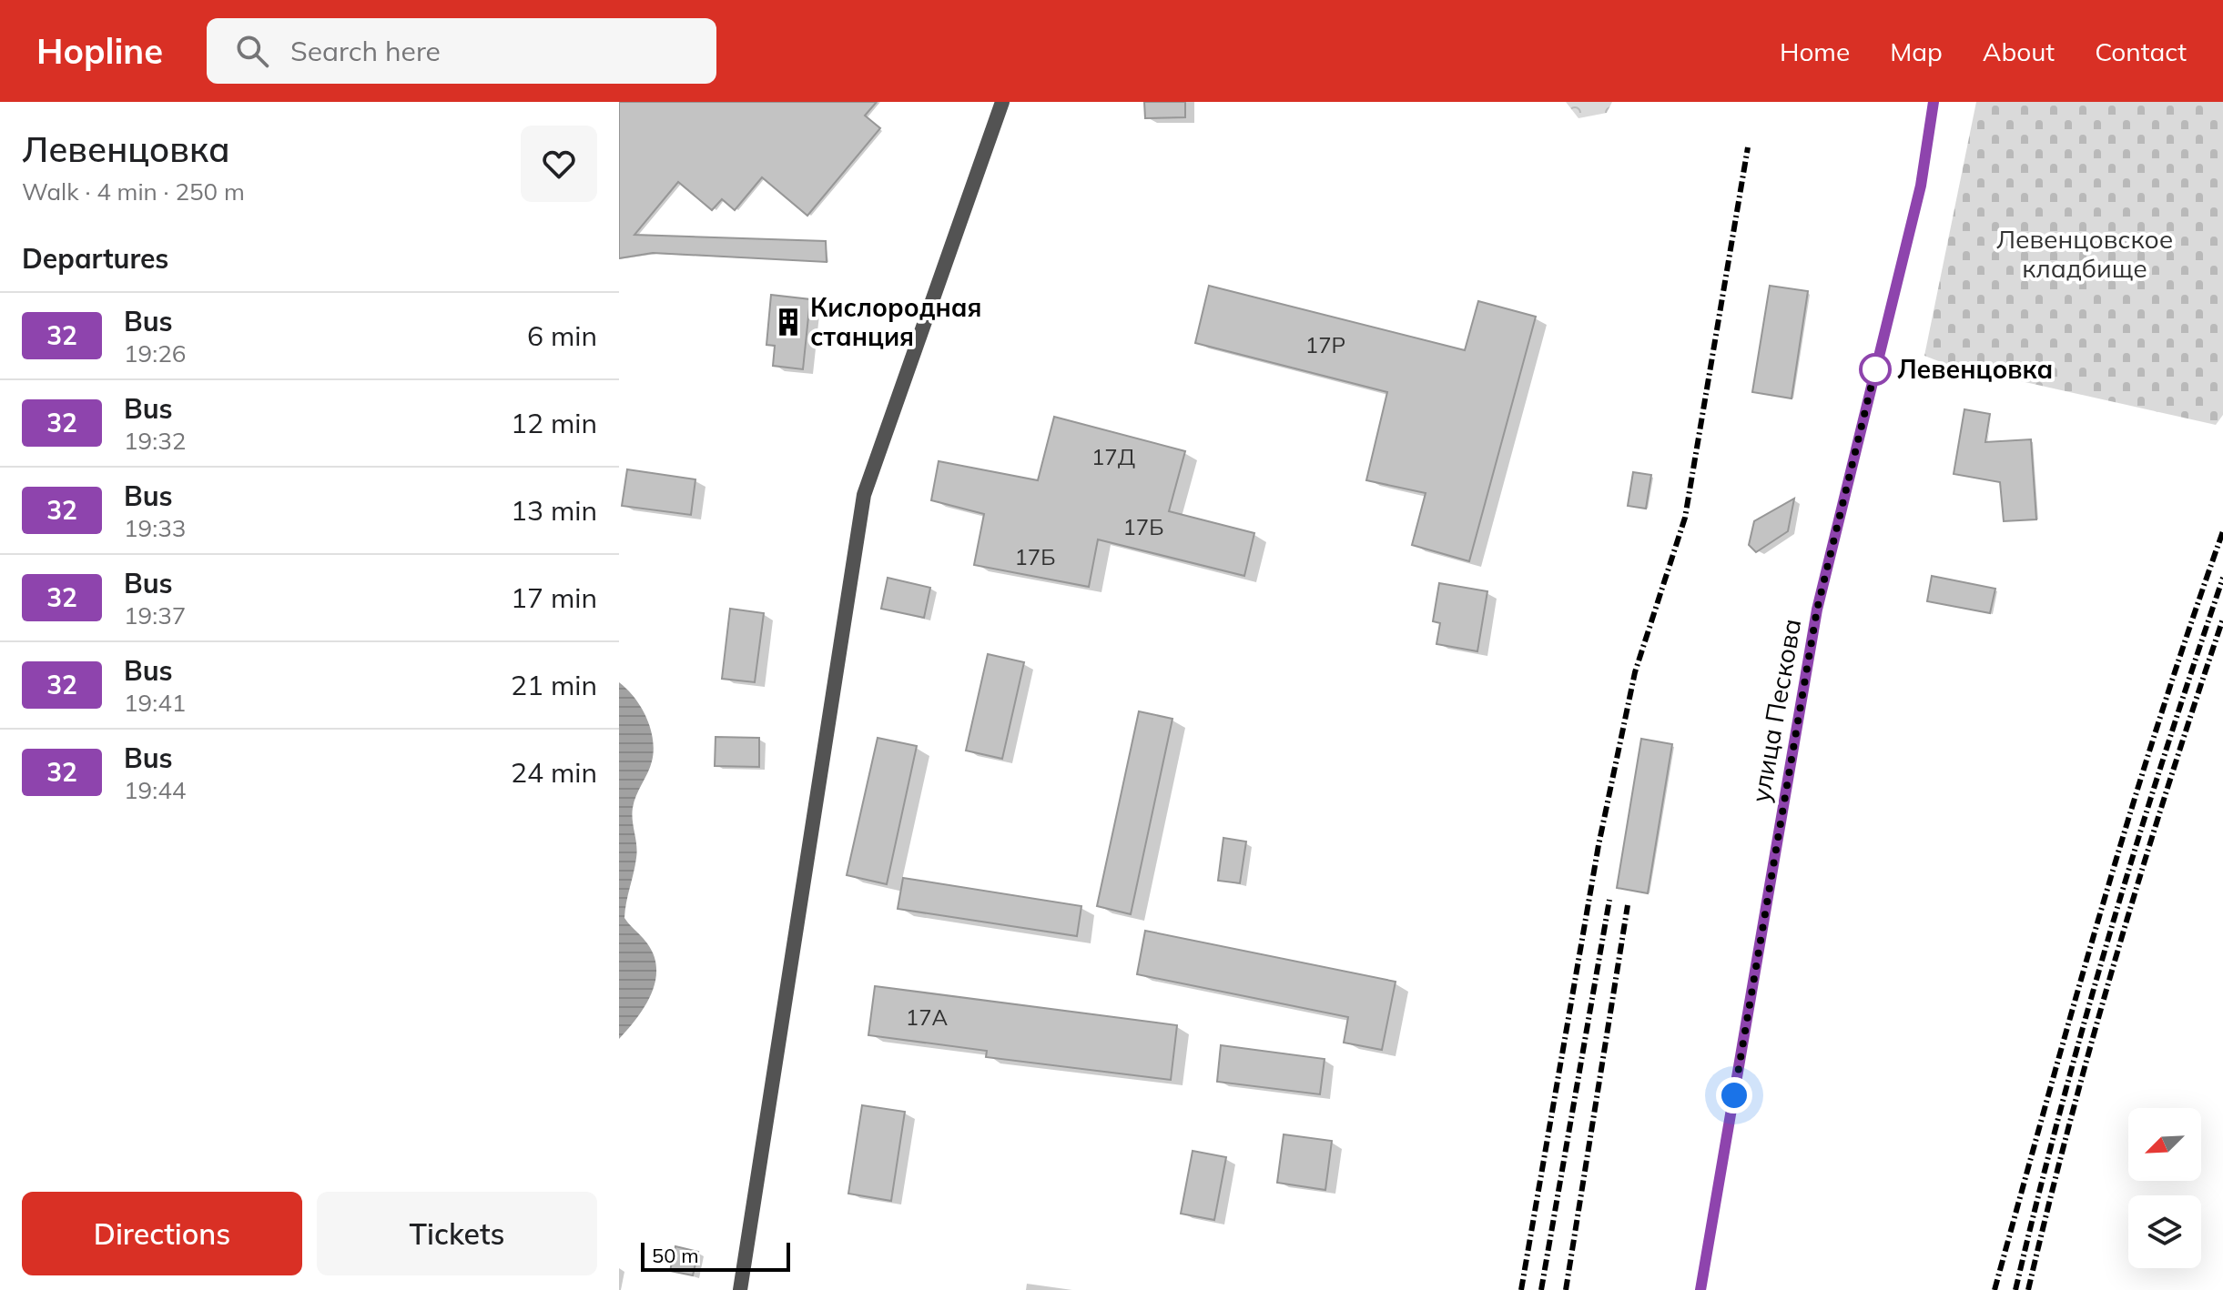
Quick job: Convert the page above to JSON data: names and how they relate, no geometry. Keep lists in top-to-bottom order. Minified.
{"streets":{"street":["улица Пескова"]},"parks":["Левенцовское кладбище"],"places":{"building":["Кислородная станция"],"other":["Левенцовка"]},"lines":["bus line 32"],"house_numbers":["17Р","17Д","17Б","17Б","17А"],"scale_bar":"50 m","north":"bottom left","page":{"header":"Hopline","search":"Search here","nav":["Home","Map","About","Contact"],"heading":[["Левенцовка","Walk · 4 min · 250 m"],"Departures"],"list":[{"mark":"32","name":"Bus","note":"19:26","value":"6 min"},{"mark":"32","name":"Bus","note":"19:32","value":"12 min"},{"mark":"32","name":"Bus","note":"19:33","value":"13 min"},{"mark":"32","name":"Bus","note":"19:37","value":"17 min"},{"mark":"32","name":"Bus","note":"19:41","value":"21 min"},{"mark":"32","name":"Bus","note":"19:44","value":"24 min"}],"buttons":["Directions","Tickets"],"scale":"50 m"}}
